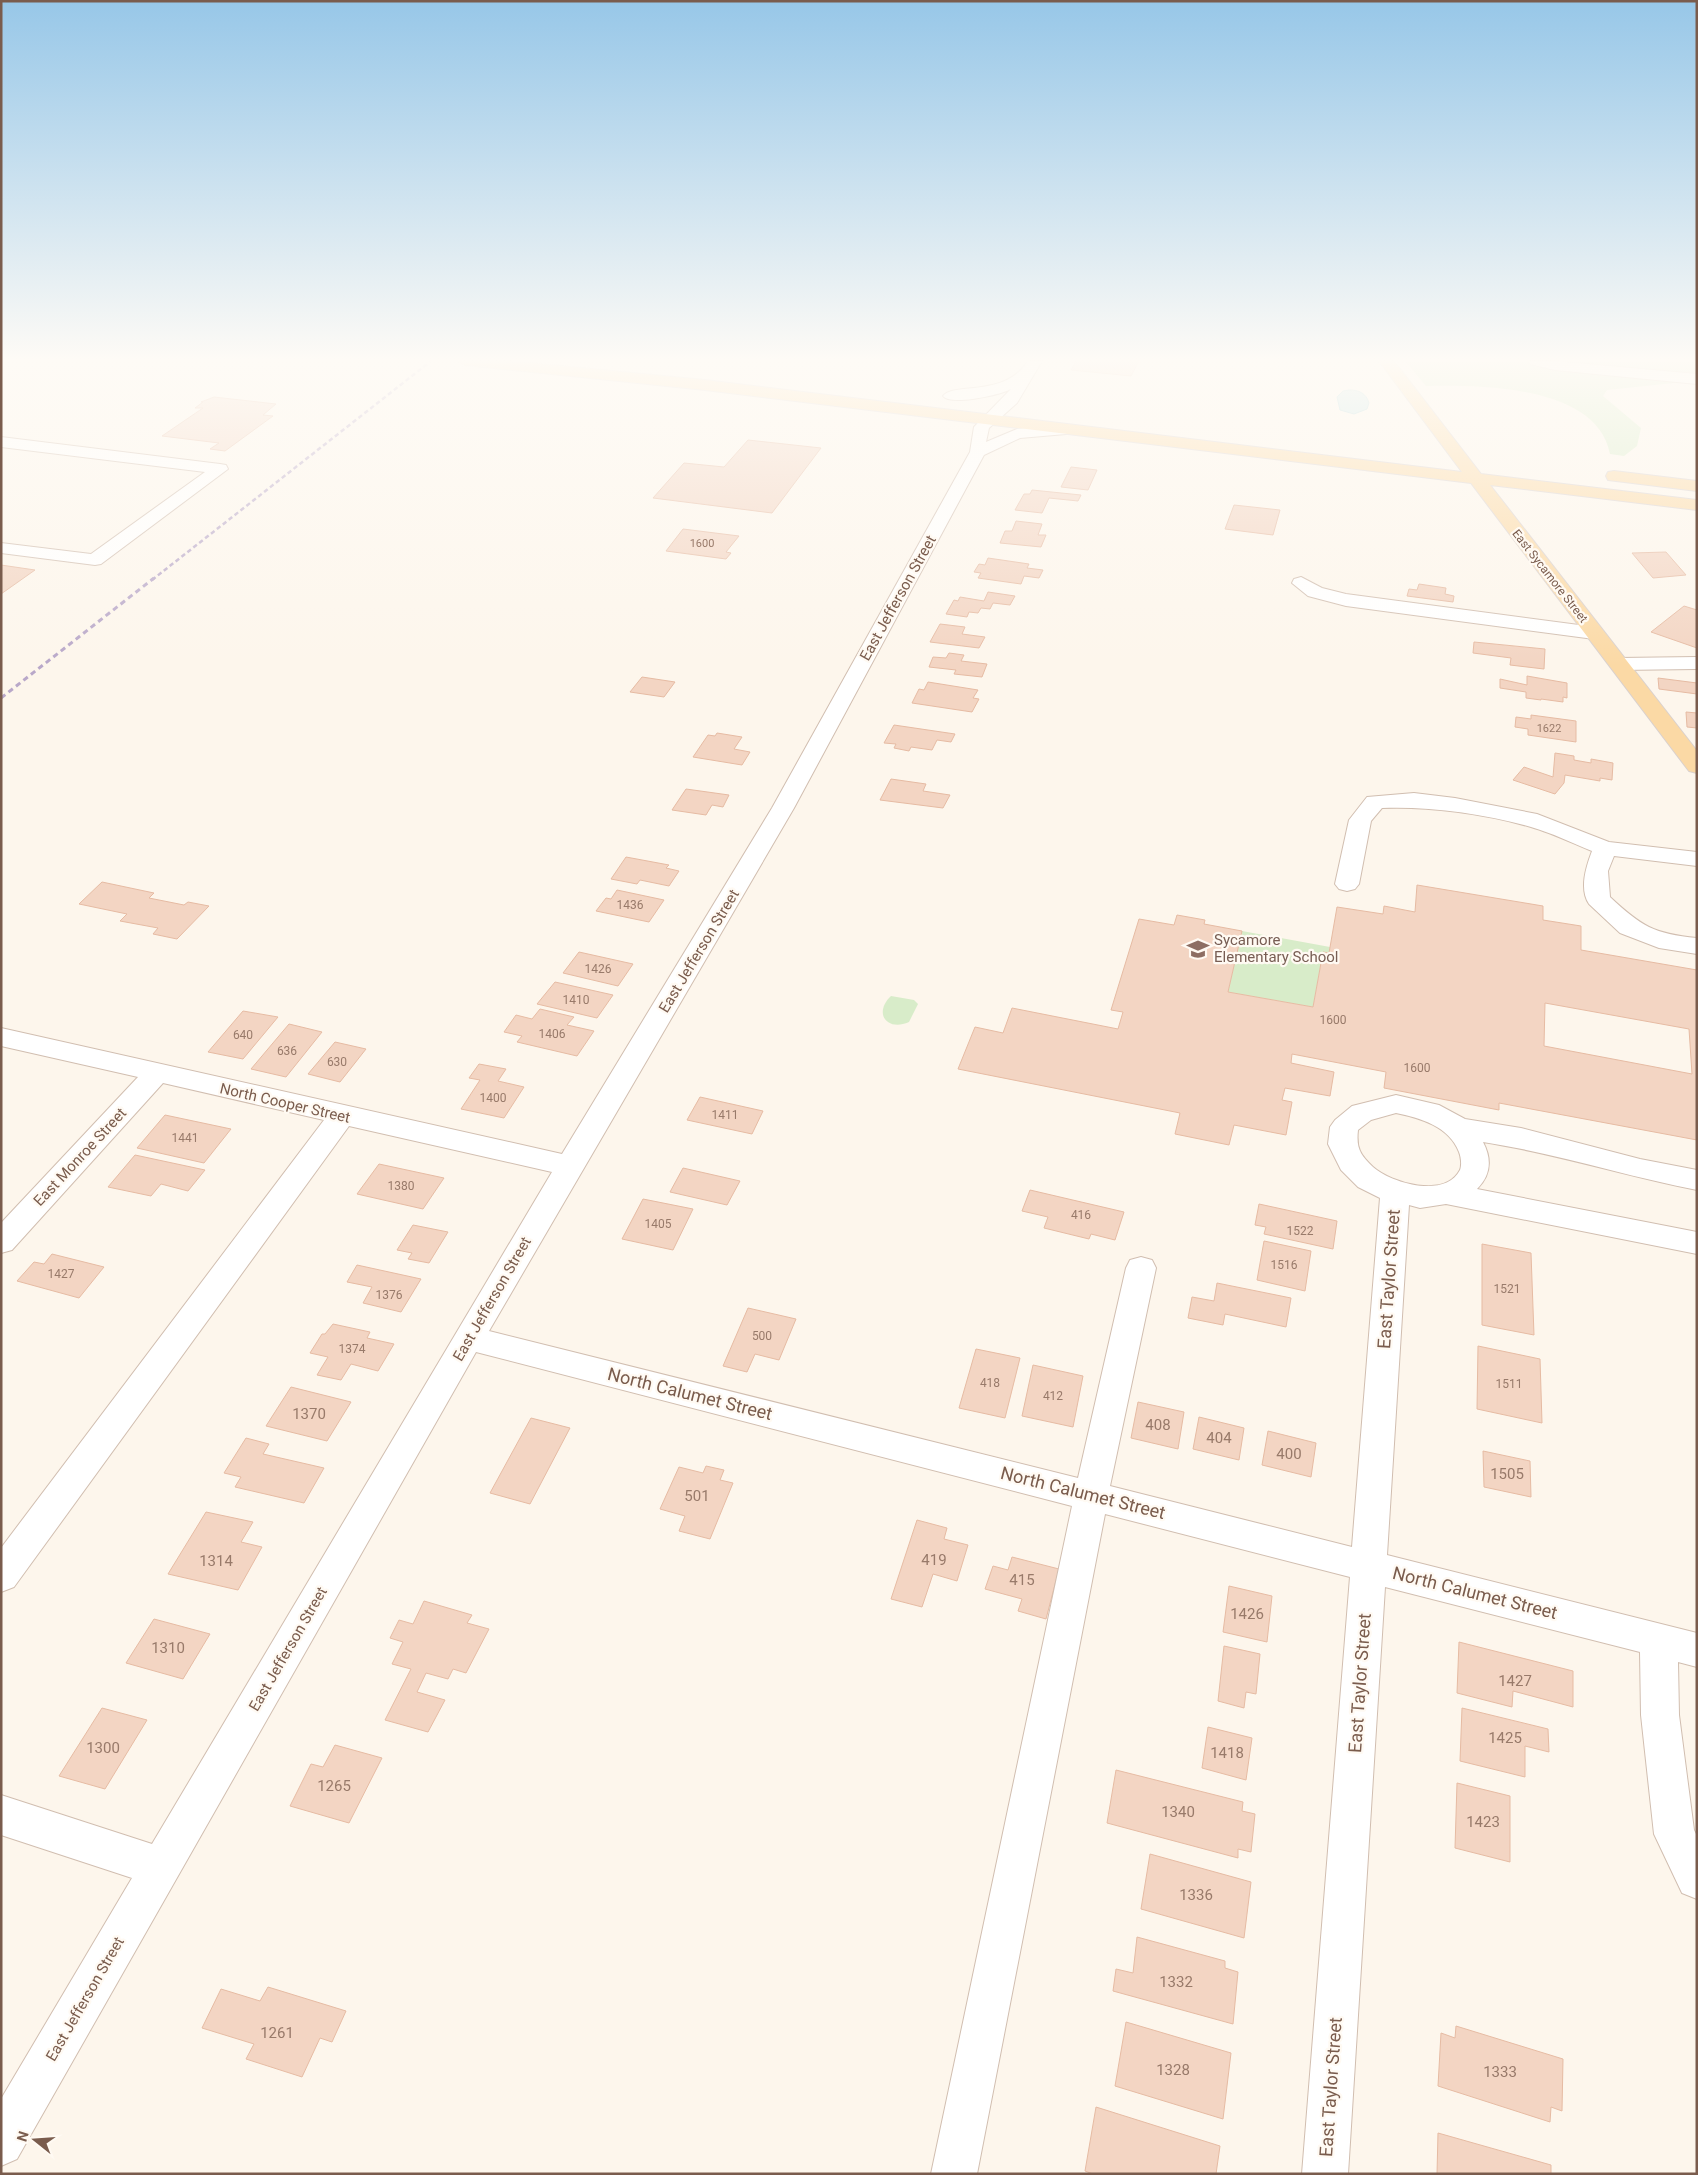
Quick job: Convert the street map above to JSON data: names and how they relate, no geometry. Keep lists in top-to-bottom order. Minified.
{"streets":{"main road":["East Sycamore Street"],"street":["East Jefferson Street","North Cooper Street","East Monroe Street","East Taylor Street","North Calumet Street"]},"crossings":[["East Jefferson Street","North Cooper Street"],["East Jefferson Street","North Calumet Street"],["North Cooper Street","East Monroe Street"],["East Taylor Street","North Calumet Street"]],"places":{"school or university":["Sycamore Elementary School"]},"house_numbers":["1600","1622","1436","1426","1410","1600","1406","640","636","630","1600","1400","1411","1441","1380","416","1405","1522","1516","1427","1521","1376","500","1374","418","1511","412","1370","408","404","400","1505","501","419","1314","415","1426","1310","1427","1425","1300","1418","1265","1340","1423","1336","1332","1261","1328","1333"],"north":"left"}
